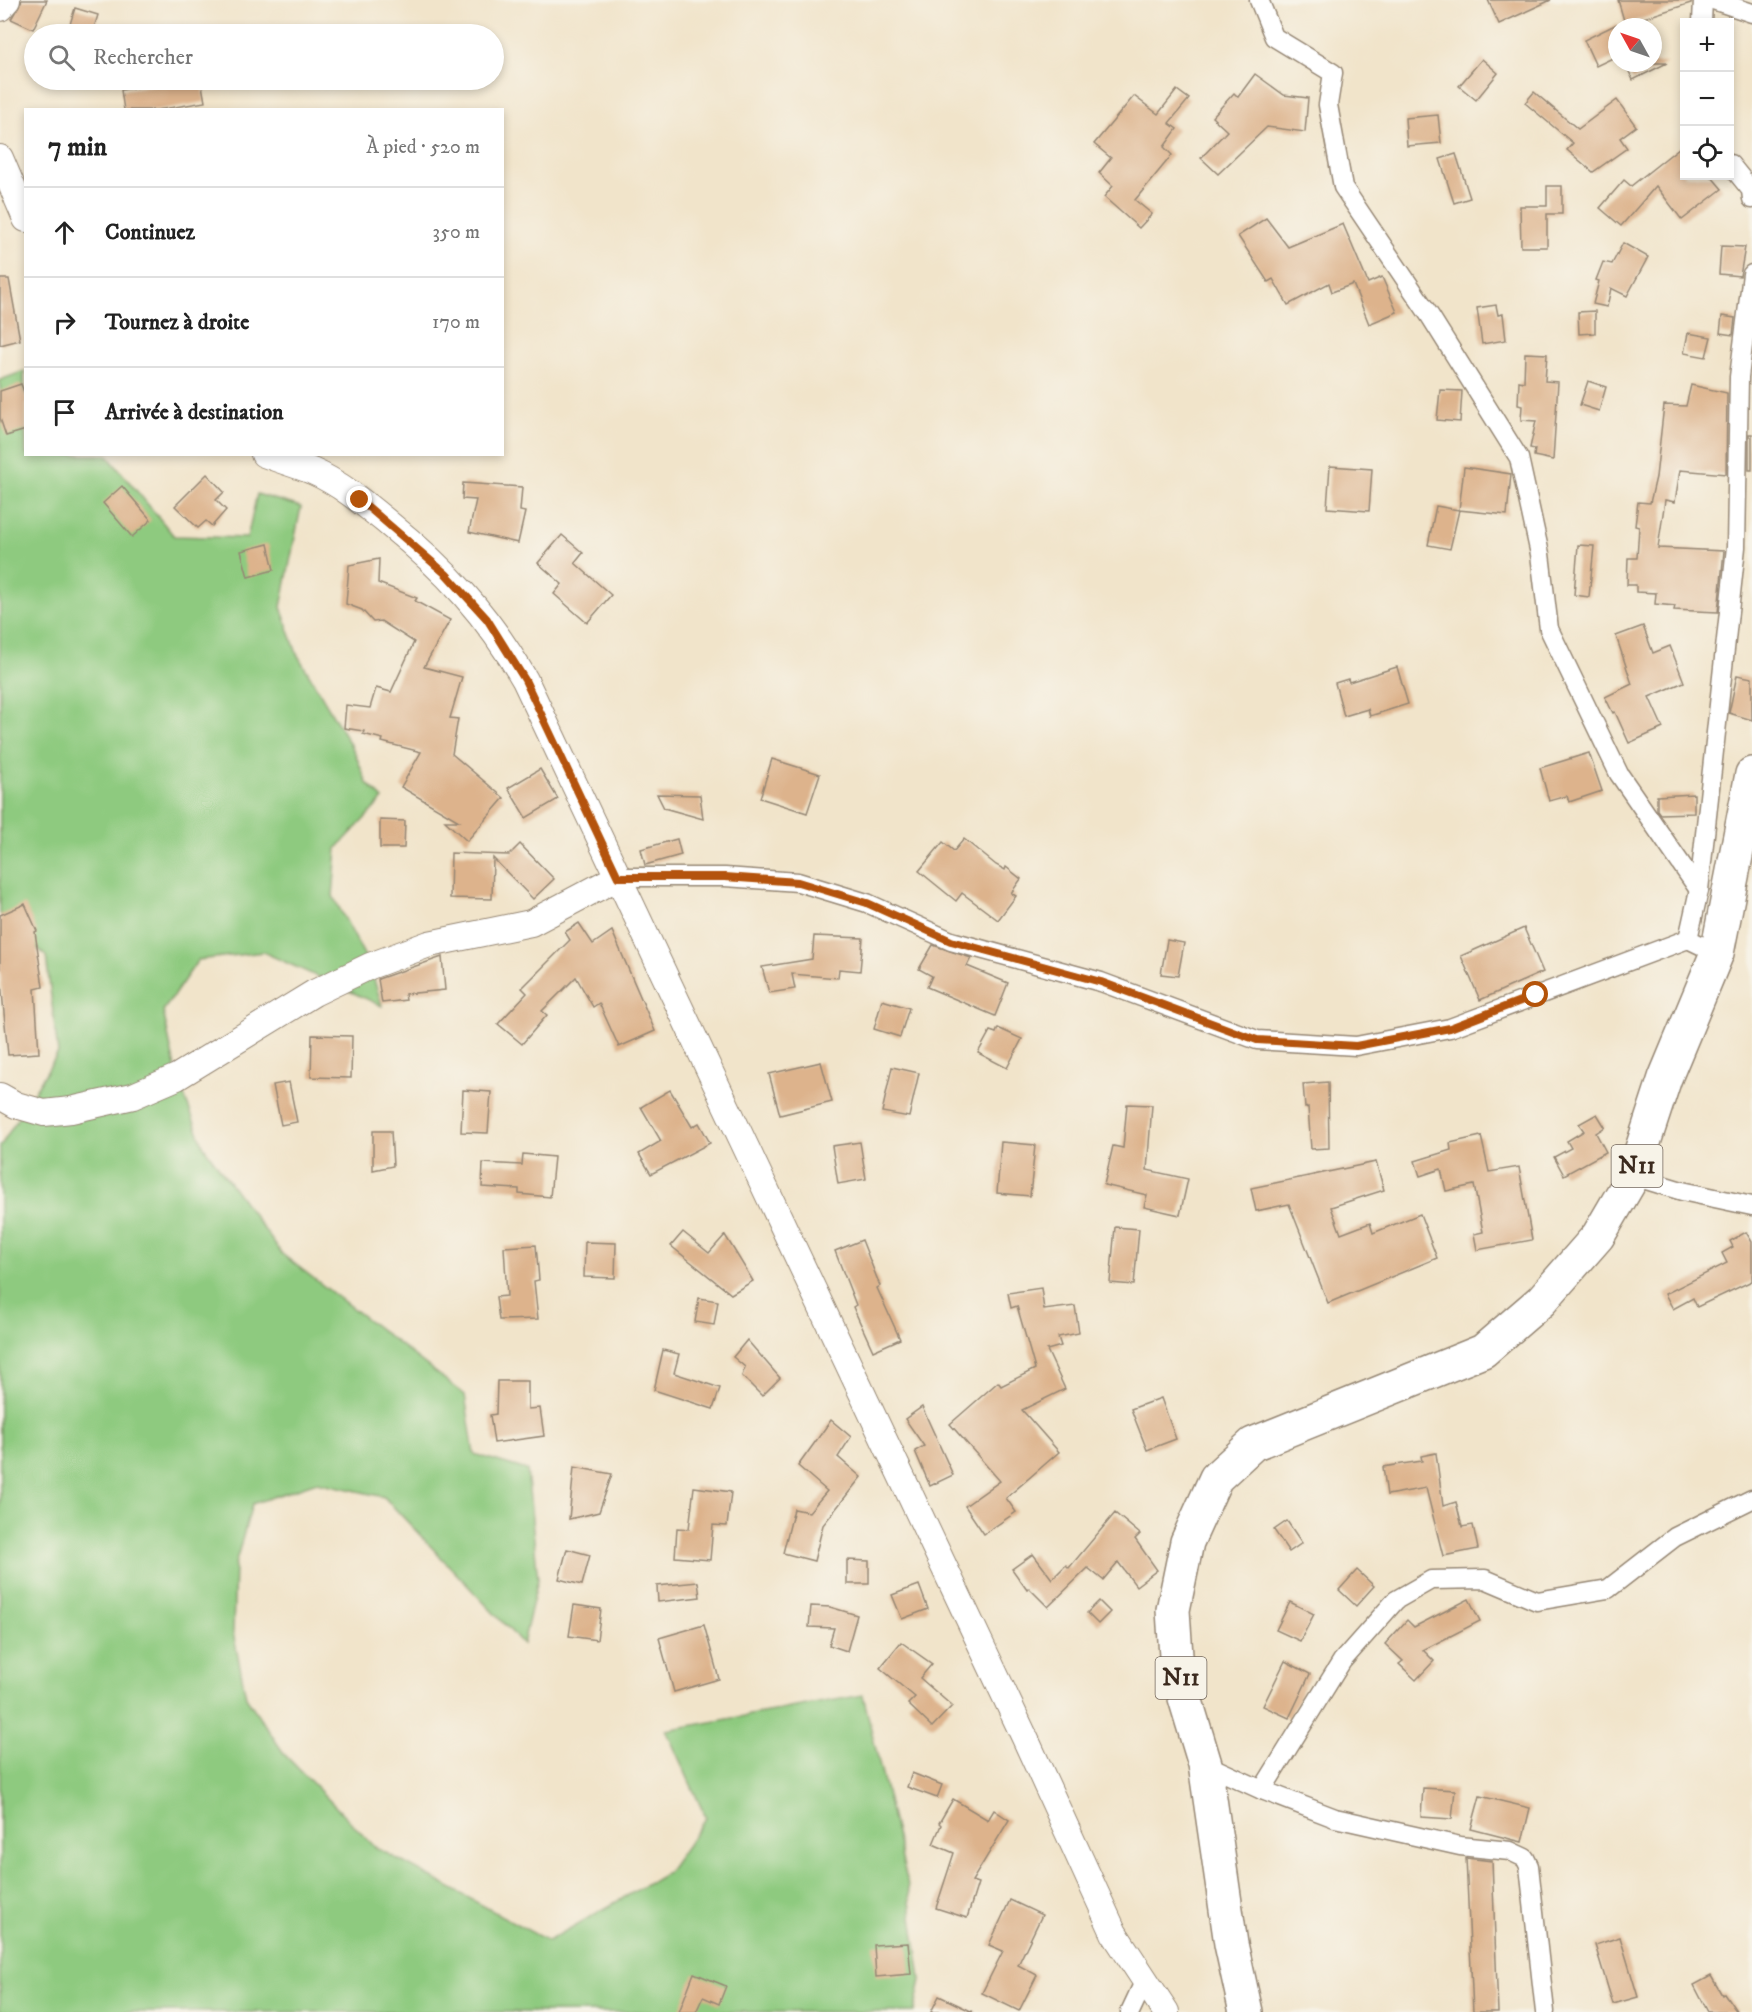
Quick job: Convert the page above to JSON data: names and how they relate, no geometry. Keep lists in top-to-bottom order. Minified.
{"streets":{"highway":["N11"]},"north":"top left","page":{"map_buttons":["+","−"],"search":"Rechercher","heading":["7 min","À pied · 520 m"],"list":[["Continuez","350 m"],["Tournez à droite","170 m"],"Arrivée à destination"]}}
